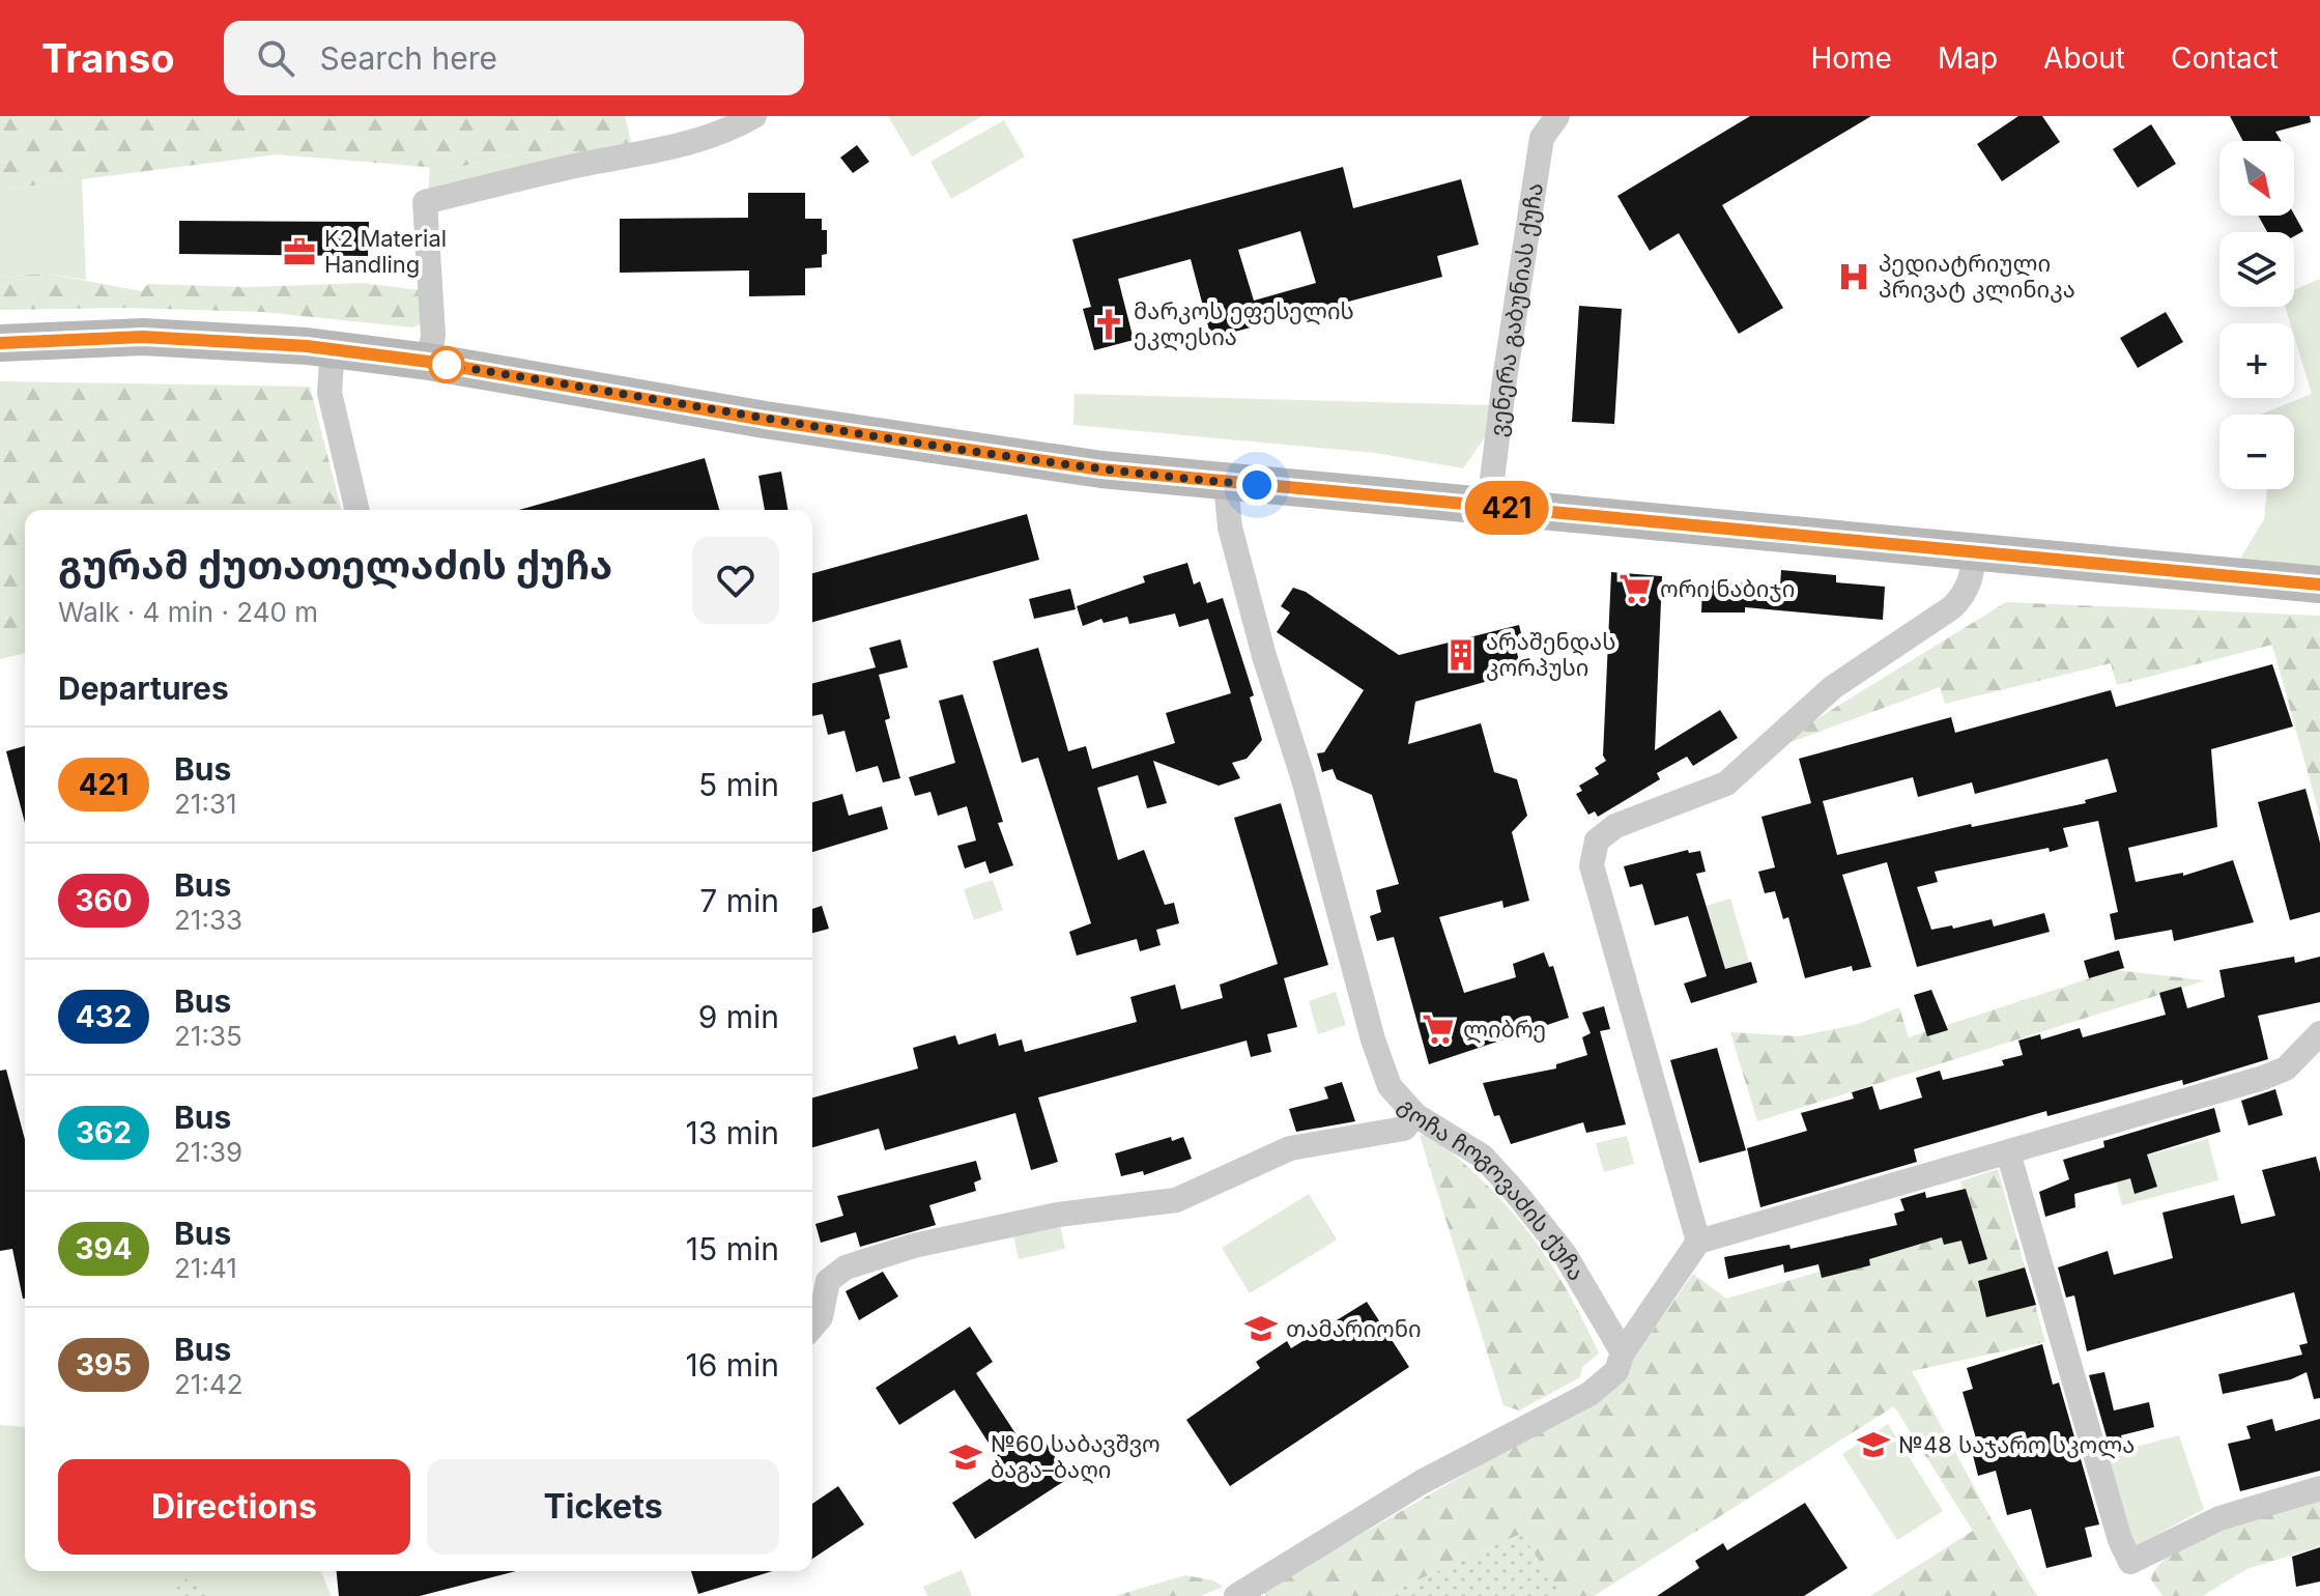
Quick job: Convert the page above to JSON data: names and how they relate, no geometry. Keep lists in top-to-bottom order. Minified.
{"streets":{"street":["ვენერა გაბუნიას ქუჩა","გოჩა ჩოგოვაძის ქუჩა"]},"places":{"office":["K2 Material Handling"],"hospital":["პედიატრიული პრივატ კლინიკა"],"church":["მარკოს ეფესელის ეკლესია"],"supermarket":["ორი ნაბიჯი","ლიბრე"],"building":["არაშენდას კორპუსი"],"school or university":["თამარიონი","№48 საჯარო სკოლა","№60 საბავშვო ბაგა–ბაღი"]},"lines":["bus line 421"],"north":"bottom right","page":{"header":"Transo","search":"Search here","nav":["Home","Map","About","Contact"],"on_map":"421","map_buttons":["+","−"],"heading":[["გურამ ქუთათელაძის ქუჩა","Walk · 4 min · 240 m"],"Departures"],"list":[{"mark":"421","name":"Bus","note":"21:31","value":"5 min"},{"mark":"360","name":"Bus","note":"21:33","value":"7 min"},{"mark":"432","name":"Bus","note":"21:35","value":"9 min"},{"mark":"362","name":"Bus","note":"21:39","value":"13 min"},{"mark":"394","name":"Bus","note":"21:41","value":"15 min"},{"mark":"395","name":"Bus","note":"21:42","value":"16 min"}],"buttons":["Directions","Tickets"]}}
